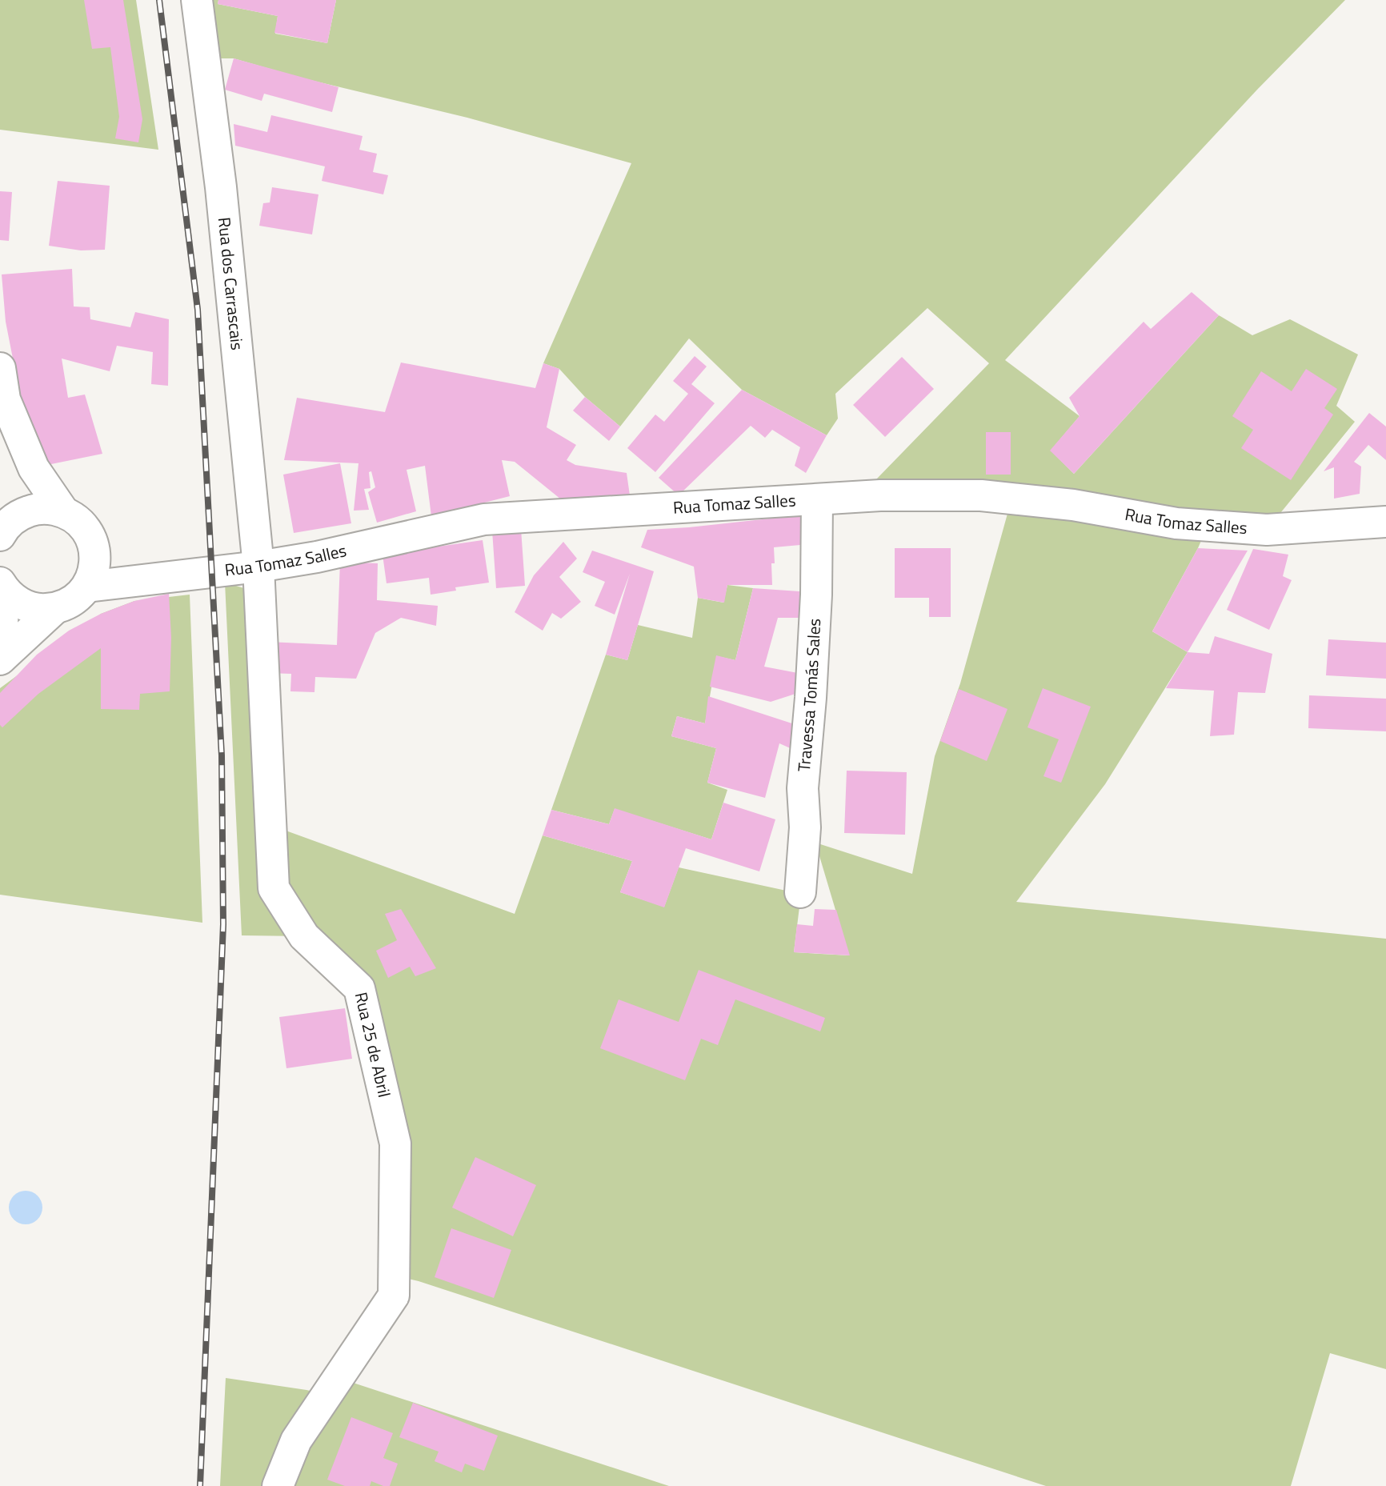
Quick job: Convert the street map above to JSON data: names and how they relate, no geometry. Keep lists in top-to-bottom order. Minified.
{"streets":{"street":["Rua dos Carrascais","Rua Tomaz Salles","Travessa Tomás Sales","Rua 25 de Abril"]},"crossings":[["Rua dos Carrascais","Rua Tomaz Salles"],["Rua dos Carrascais","Rua 25 de Abril"],["Rua Tomaz Salles","Travessa Tomás Sales"],["Rua Tomaz Salles","Rua 25 de Abril"]]}
